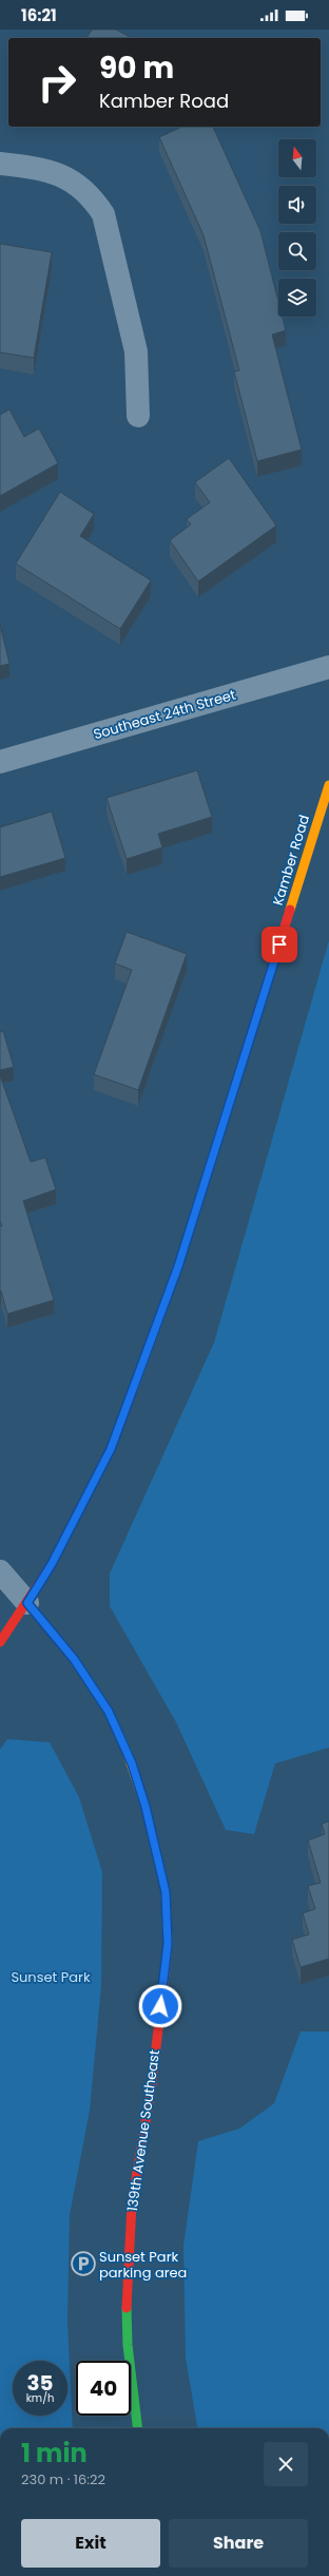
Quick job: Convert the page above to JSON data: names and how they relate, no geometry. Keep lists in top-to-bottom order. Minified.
{"streets":{"street":["Southeast 24th Street","Kamber Road","139th Avenue Southeast"]},"crossings":[["Kamber Road","139th Avenue Southeast"]],"parks":["Sunset Park"],"places":{"parking":["Sunset Park parking area"]},"north":"top","page":{"status":"16:21","turn":["90 m","Kamber Road"],"speed":"35 km/h","limit":"40","heading":["1 min","230 m · 16:22"],"buttons":["Exit","Share"]}}
